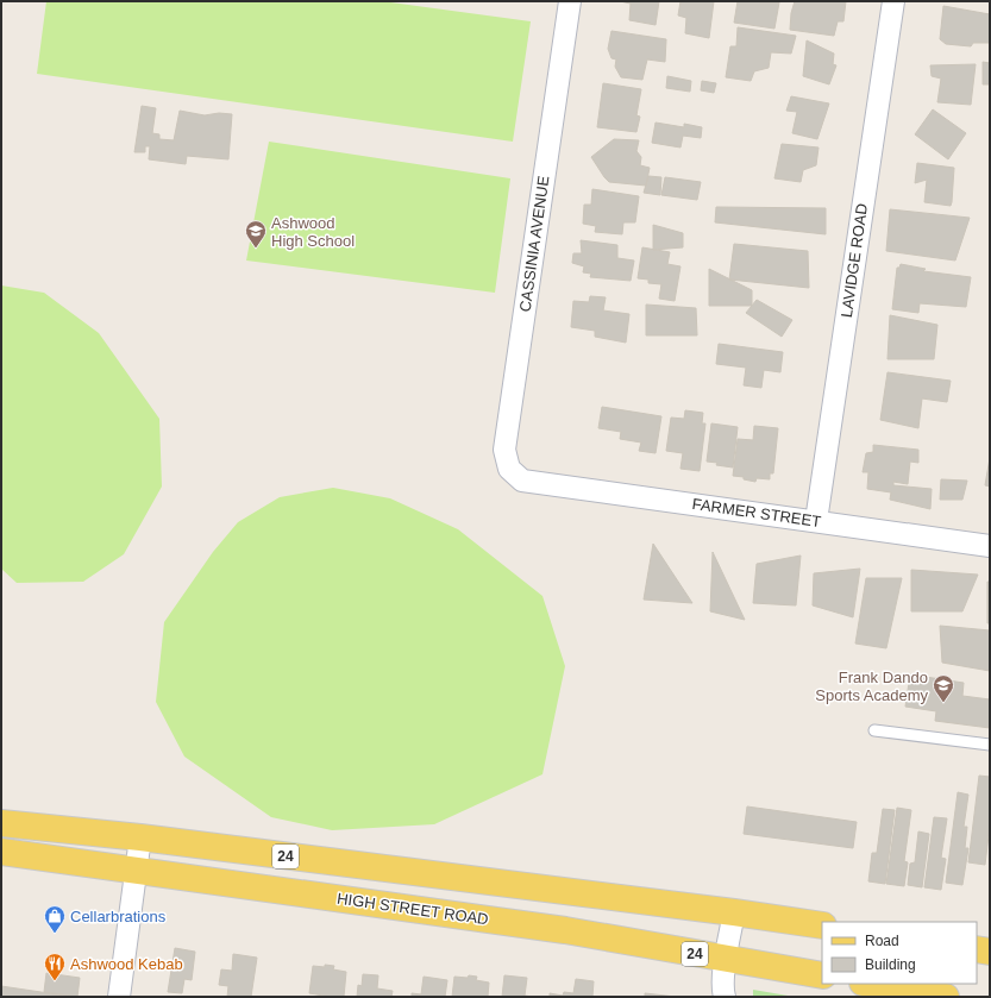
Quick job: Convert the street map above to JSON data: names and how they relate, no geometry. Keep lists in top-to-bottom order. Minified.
{"streets":{"main road":["24","HIGH STREET ROAD"],"street":["CASSINIA AVENUE","LAVIDGE ROAD","FARMER STREET"]},"crossings":[["CASSINIA AVENUE","FARMER STREET"],["LAVIDGE ROAD","FARMER STREET"]],"places":{"school or university":["Ashwood High School","Frank Dando Sports Academy"],"shop":["Cellarbrations"],"restaurant":["Ashwood Kebab"]},"legend":["Road","Building"]}
